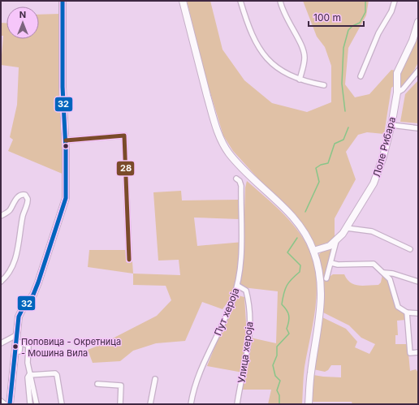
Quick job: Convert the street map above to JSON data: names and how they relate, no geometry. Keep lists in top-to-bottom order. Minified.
{"streets":{"street":["Лоле Рибара","Пут хероја","Улица хероја"]},"crossings":[["Пут хероја","Улица хероја"]],"places":["Поповица - Окретница - Мошина Вила"],"lines":["transit line 32","transit line 28"],"scale_bar":"100 m","north":"top"}
